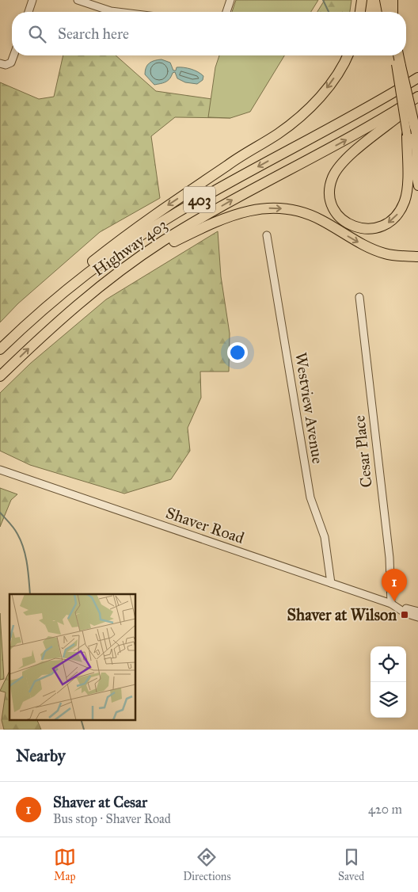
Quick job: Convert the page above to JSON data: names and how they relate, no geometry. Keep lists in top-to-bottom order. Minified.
{"streets":{"highway":["403","Highway 403"],"street":["Westview Avenue","Cesar Place","Shaver Road"]},"crossings":[["Westview Avenue","Shaver Road"],["Cesar Place","Shaver Road"]],"places":{"transit":["Shaver at Wilson"]},"page":{"search":"Search here","pins":"1","heading":"Nearby","list":[{"mark":"1","name":"Shaver at Cesar","note":"Bus stop · Shaver Road","value":"420 m"}],"nav":["Map","Directions","Saved"]}}
